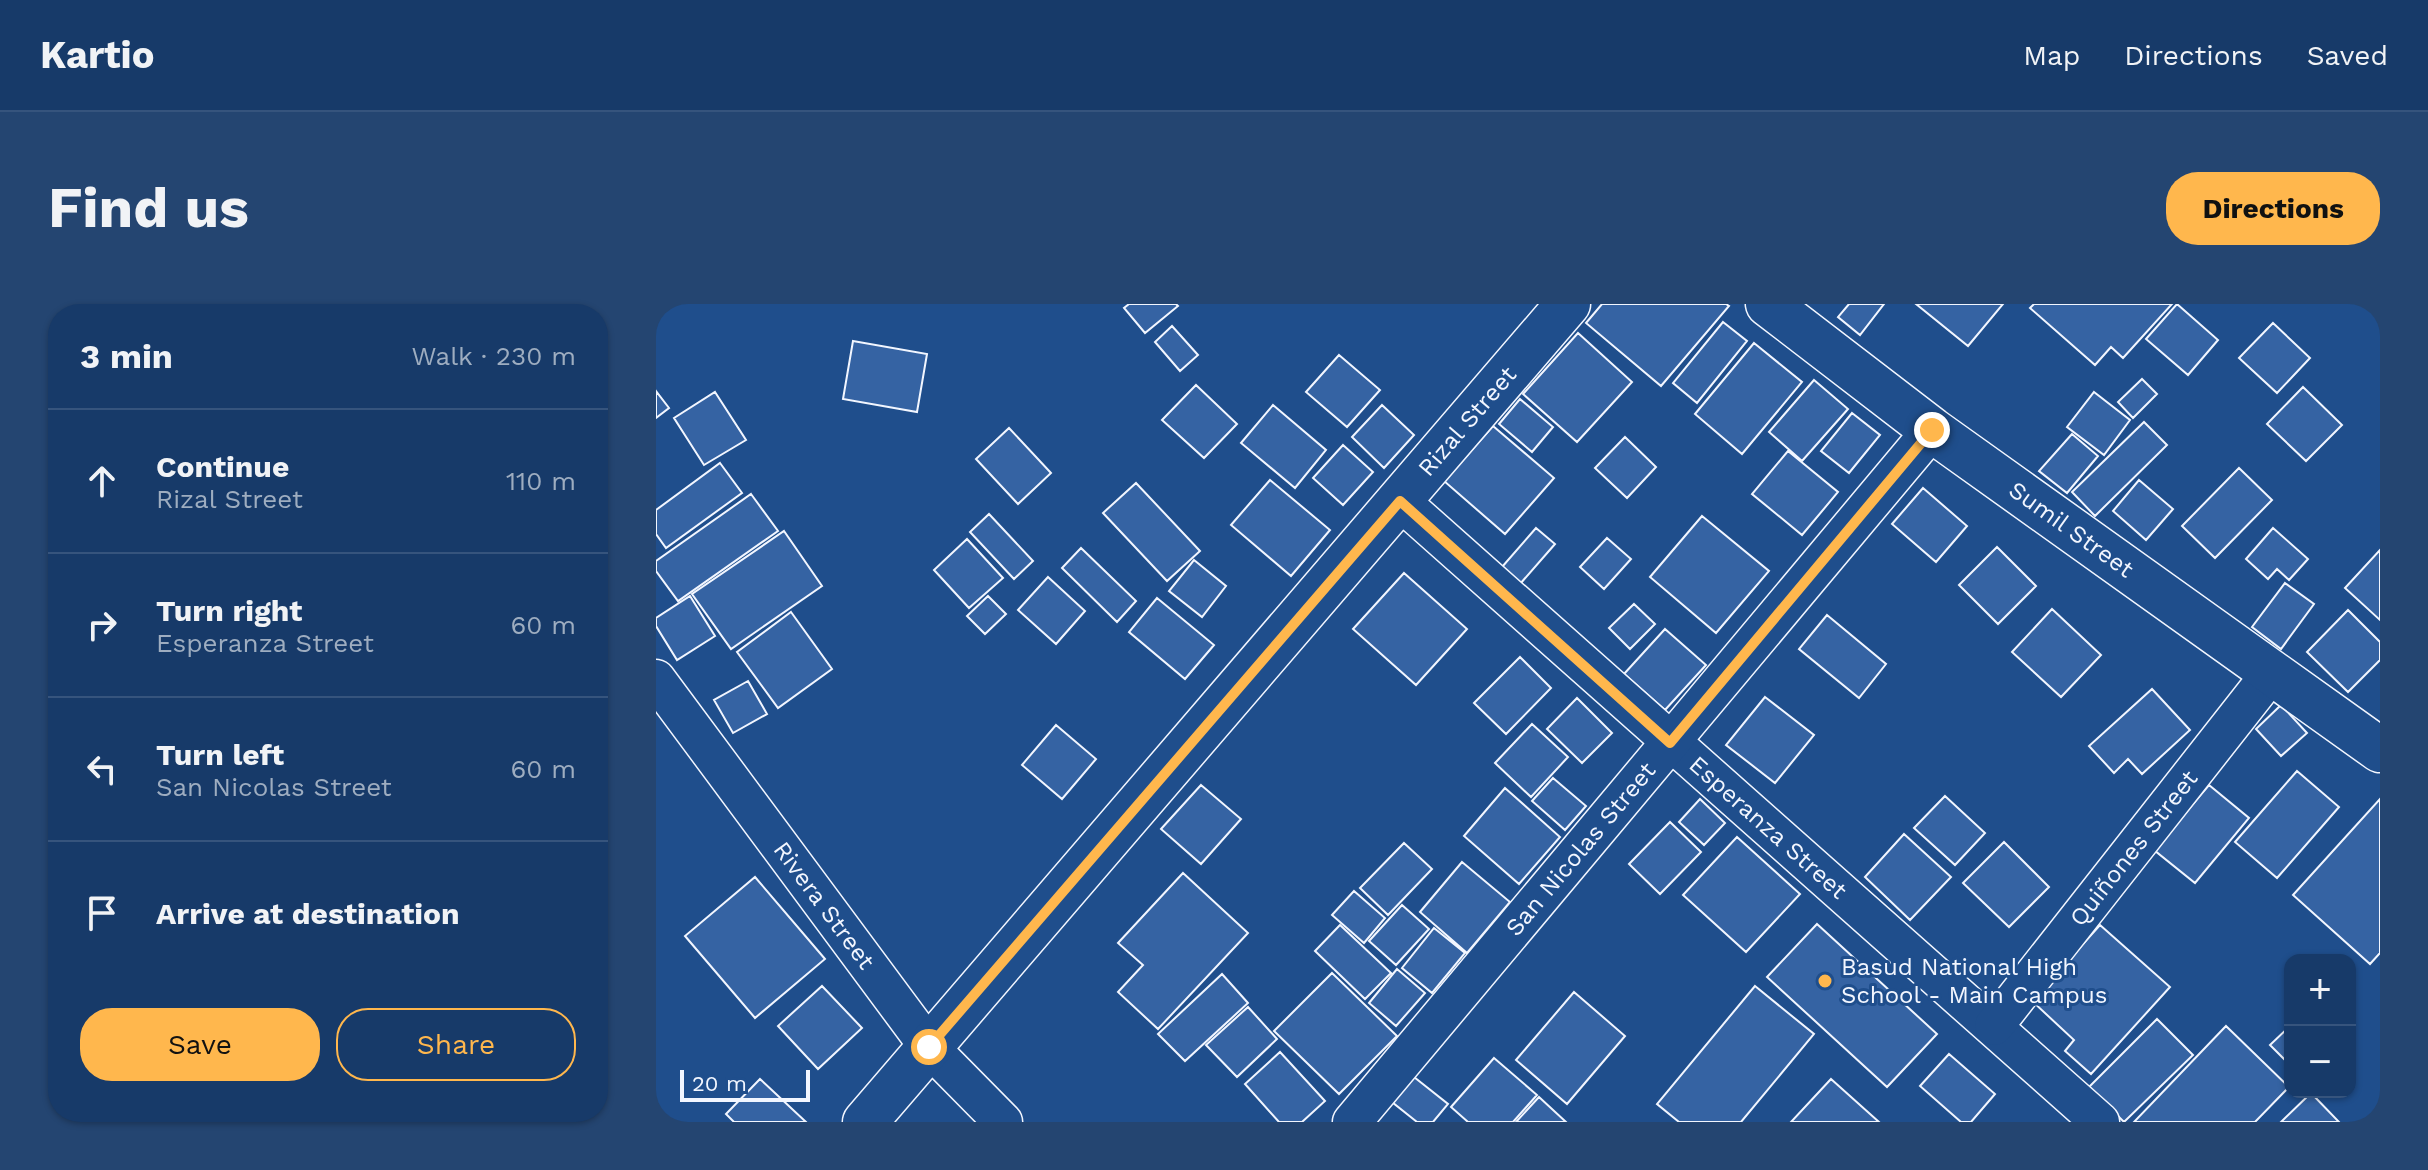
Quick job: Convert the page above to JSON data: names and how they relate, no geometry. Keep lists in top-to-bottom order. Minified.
{"streets":{"street":["Rizal Street","Sumil Street","Esperanza Street","Quiñones Street","San Nicolas Street","Rivera Street"]},"crossings":[["Rizal Street","Esperanza Street"],["Rizal Street","Rivera Street"],["Sumil Street","Quiñones Street"],["Sumil Street","San Nicolas Street"],["Esperanza Street","Quiñones Street"],["Esperanza Street","San Nicolas Street"]],"places":["Basud National High School - Main Campus"],"scale_bar":"20 m","page":{"header":"Kartio","nav":["Map","Directions","Saved"],"buttons":["Directions",["Save","Share"]],"title":"Find us","heading":["3 min","Walk · 230 m"],"list":[["Continue","Rizal Street","110 m"],["Turn right","Esperanza Street","60 m"],["Turn left","San Nicolas Street","60 m"],"Arrive at destination"],"map_buttons":["+","−"],"scale":"20 m"}}
